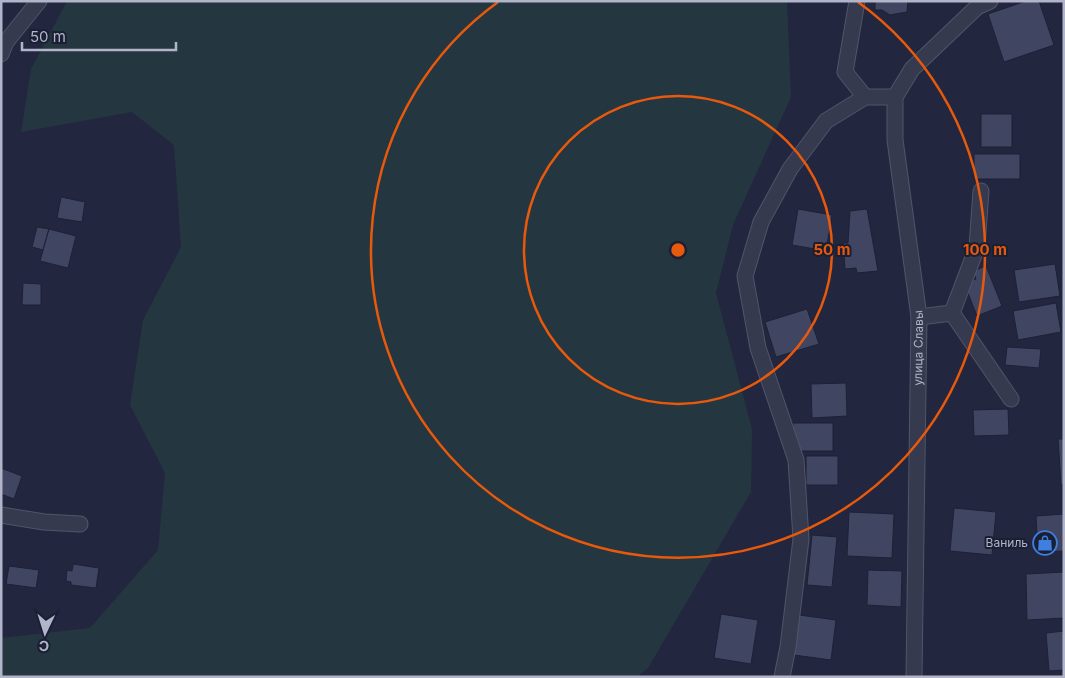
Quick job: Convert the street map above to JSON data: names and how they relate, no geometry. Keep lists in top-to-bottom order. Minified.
{"streets":{"street":["улица Славы"]},"places":{"shop":["Ваниль"]},"scale_bar":"50 m","north":"bottom","rings":["50 m","100 m"]}
